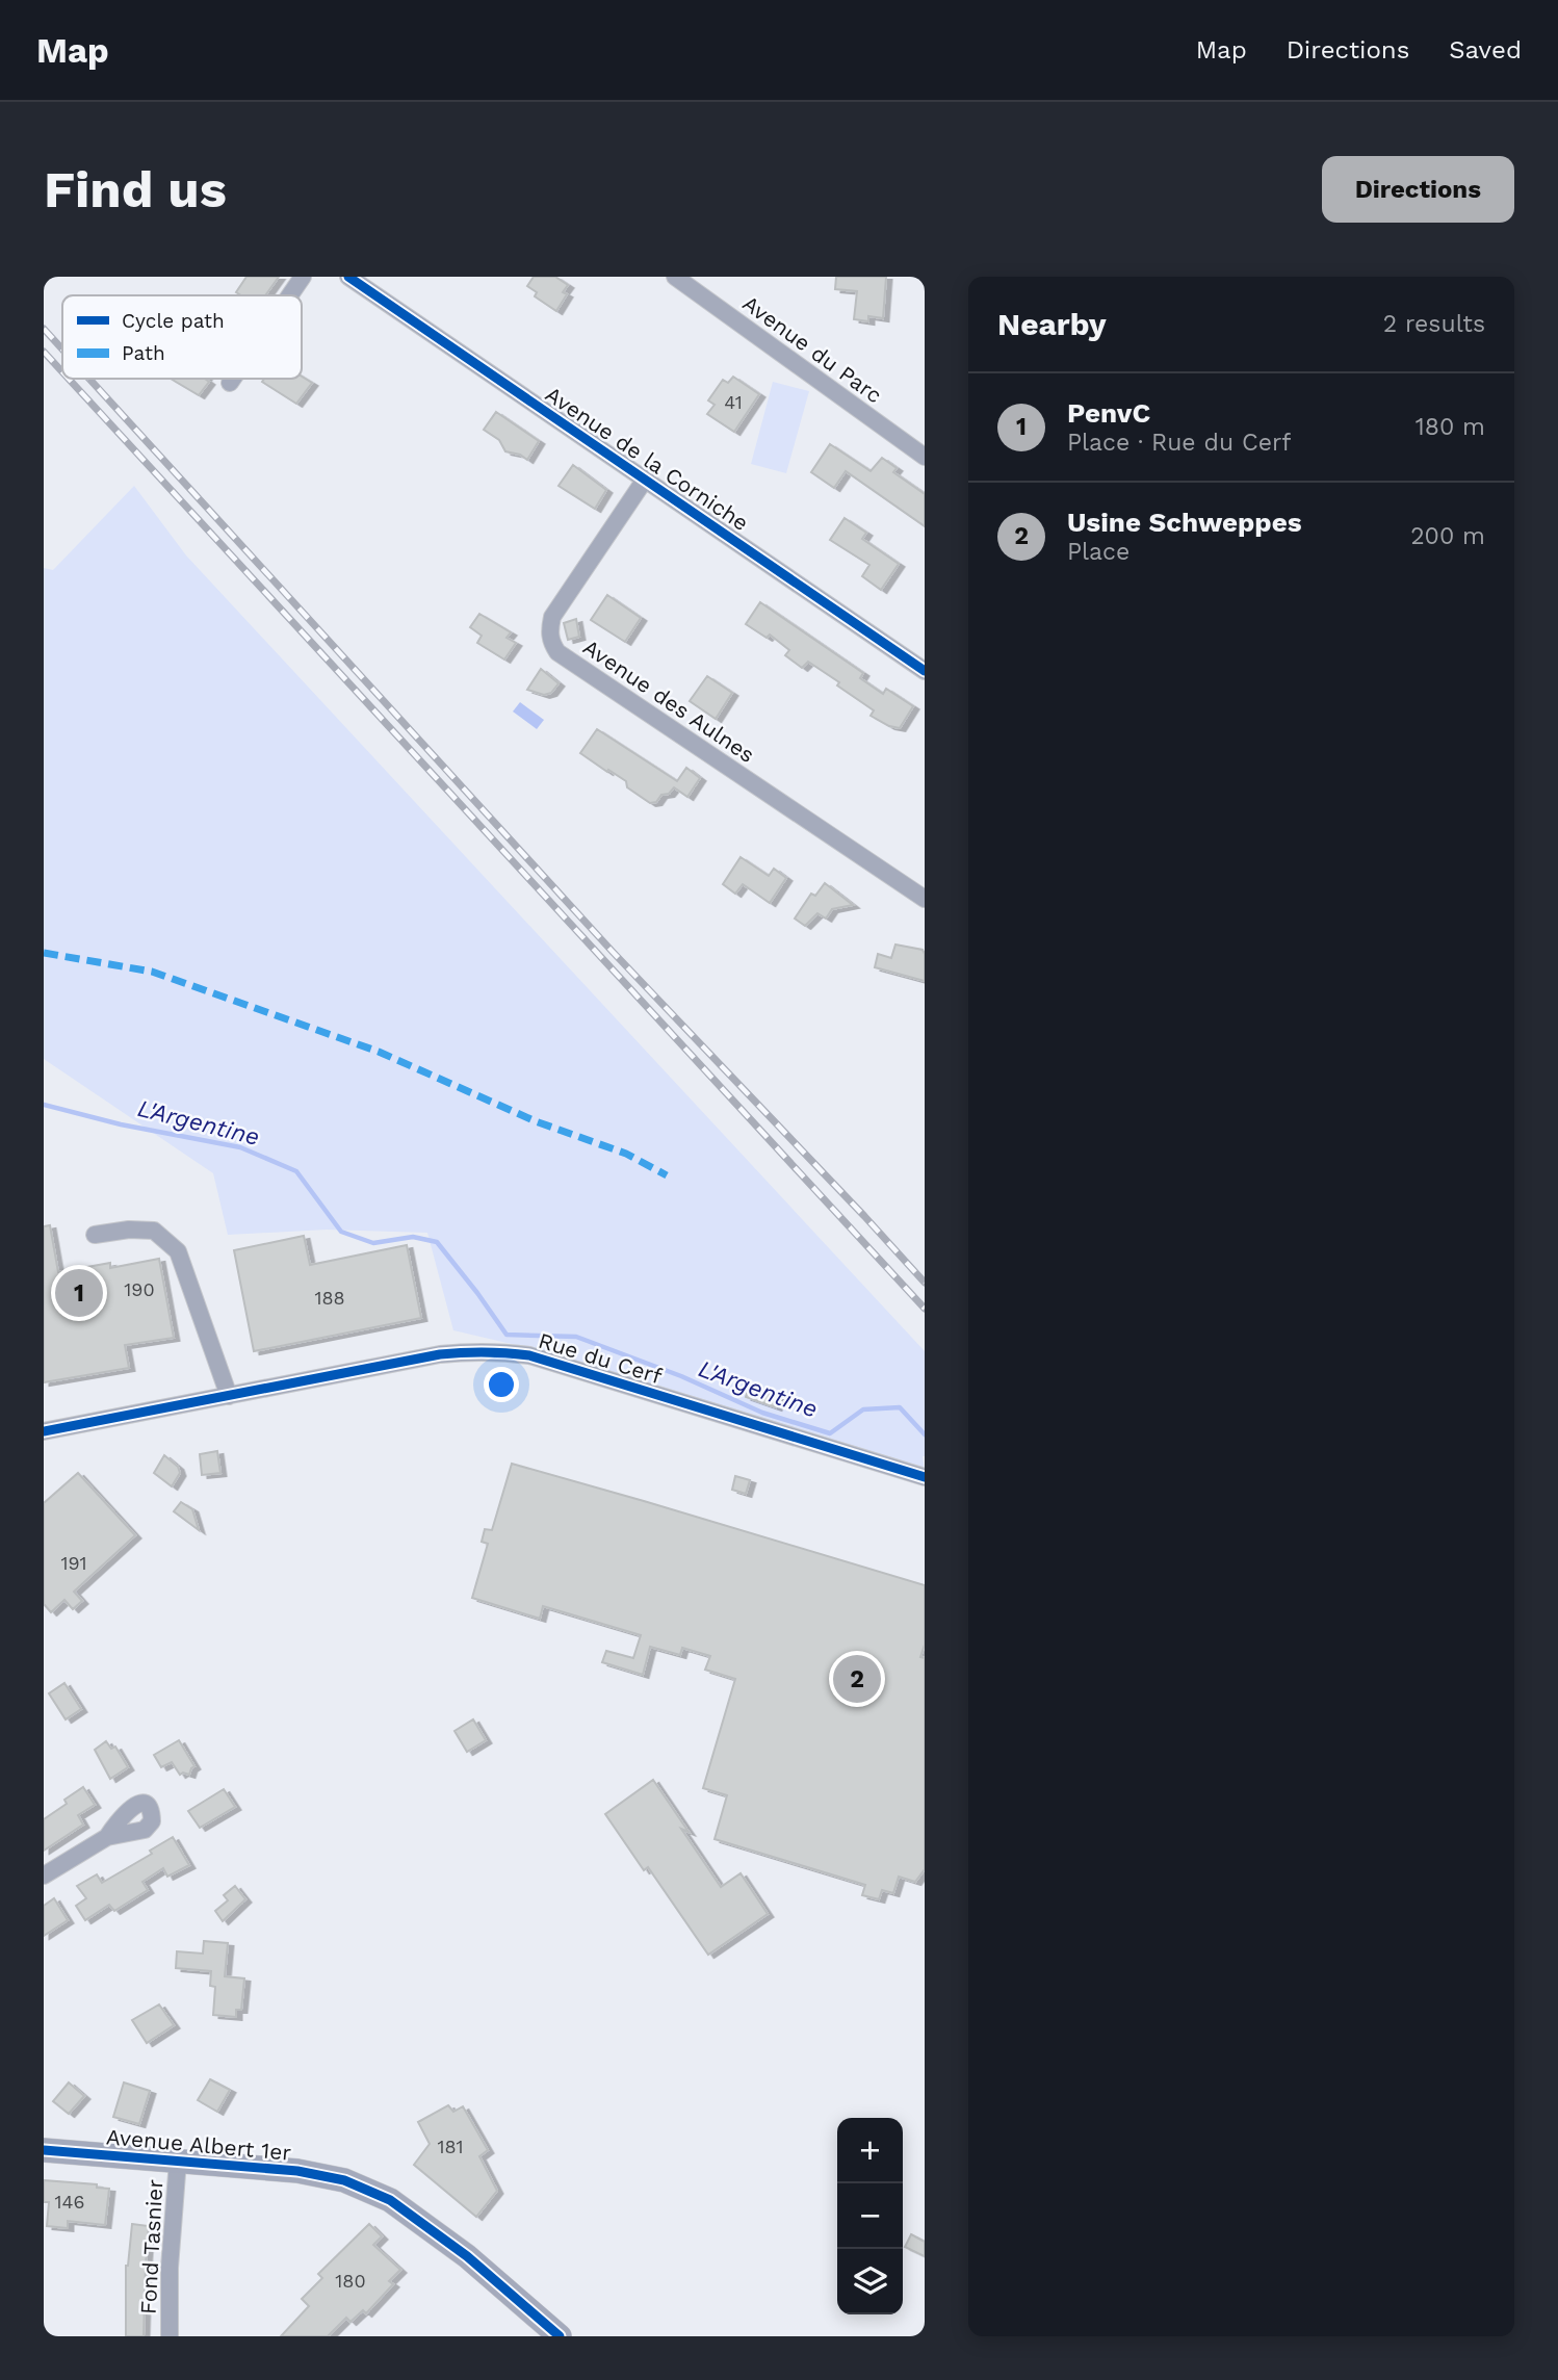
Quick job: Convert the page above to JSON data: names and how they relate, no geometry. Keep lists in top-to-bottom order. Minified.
{"streets":{"main road":["Avenue Albert 1er"],"street":["Avenue du Parc","Avenue de la Corniche","Avenue des Aulnes","Rue du Cerf","Fond Tasnier"]},"crossings":[["Avenue de la Corniche","Avenue des Aulnes"],["Avenue Albert 1er","Fond Tasnier"]],"water":["L'Argentine"],"house_numbers":["41","190","188","191","181","146","180"],"legend":["Cycle path","Path"],"page":{"header":"Map","nav":["Map","Directions","Saved"],"buttons":"Directions","title":"Find us","heading":["Nearby","2 results"],"list":[{"mark":"1","name":"PenvC","note":"Place · Rue du Cerf","value":"180 m"},{"mark":"2","name":"Usine Schweppes","note":"Place","value":"200 m"}],"pins":["1","2"],"map_buttons":["+","−"]}}
